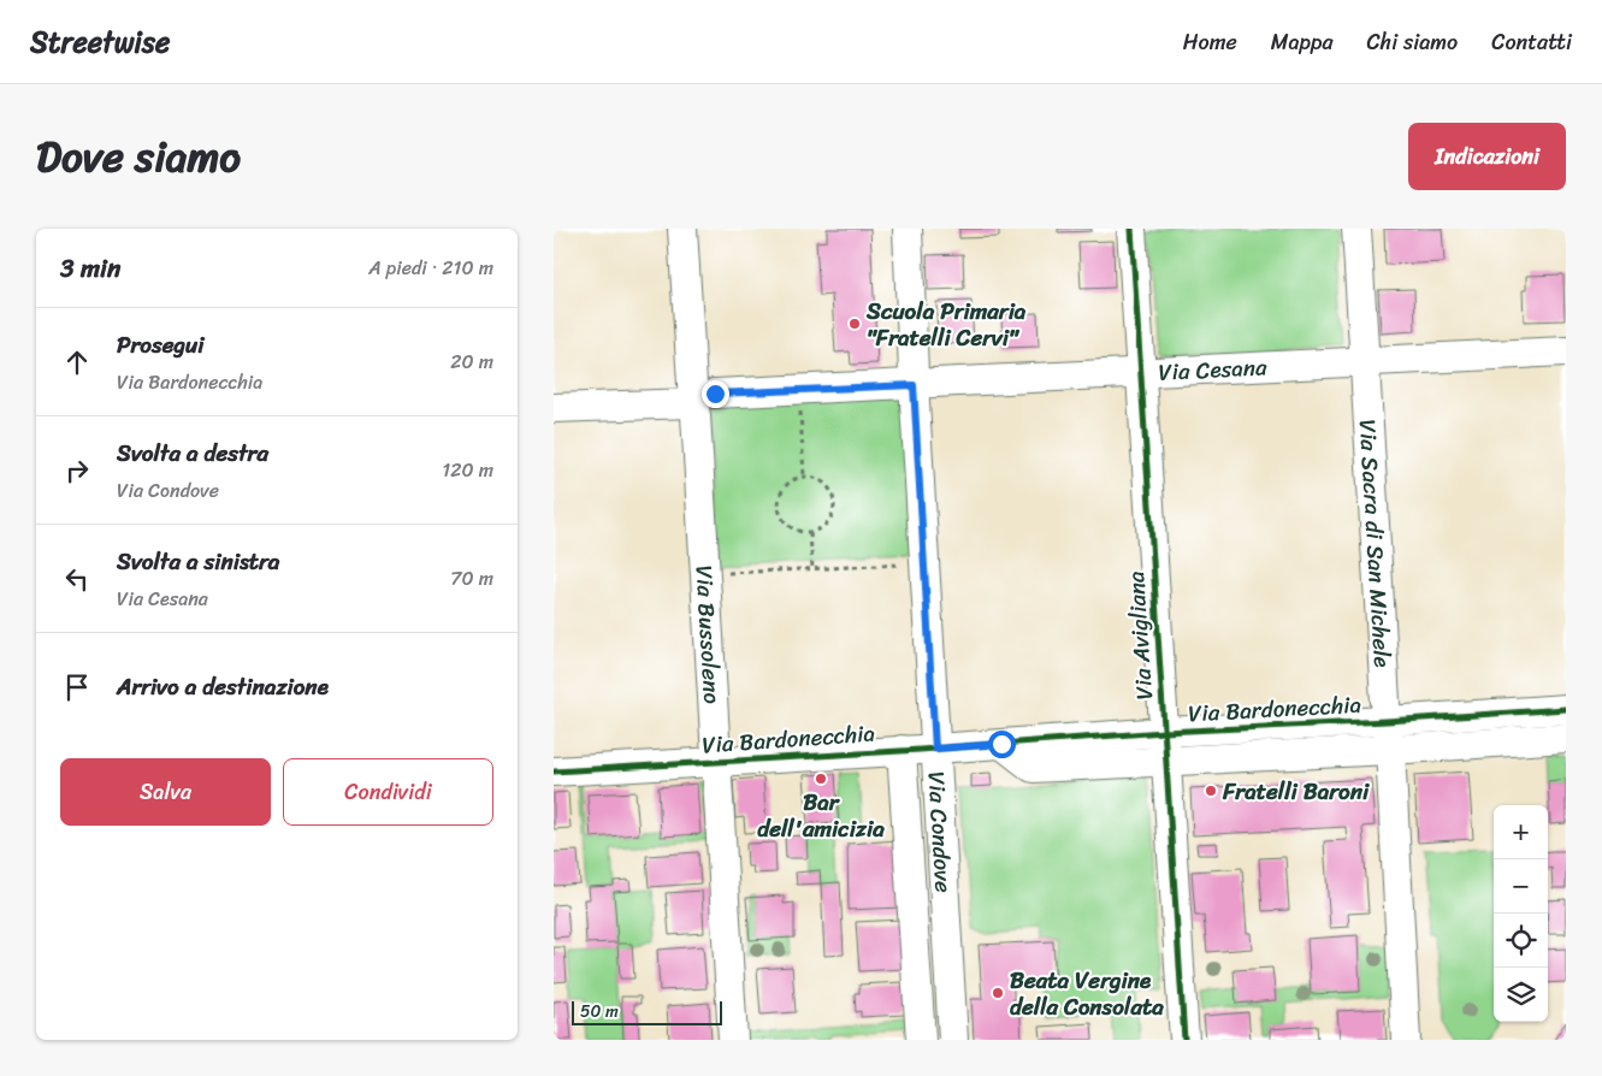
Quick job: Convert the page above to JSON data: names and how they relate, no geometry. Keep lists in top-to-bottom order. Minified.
{"streets":{"street":["Via Cesana","Via Sacra di San Michele","Via Bussoleno","Via Avigliana","Via Bardonecchia","Via Condove"]},"crossings":[["Via Cesana","Via Sacra di San Michele"],["Via Cesana","Via Bussoleno"],["Via Cesana","Via Avigliana"],["Via Cesana","Via Condove"],["Via Sacra di San Michele","Via Bardonecchia"],["Via Bussoleno","Via Bardonecchia"],["Via Avigliana","Via Bardonecchia"],["Via Bardonecchia","Via Condove"]],"places":["Scuola Primaria \"Fratelli Cervi\"","Bar dell'amicizia","Fratelli Baroni","Beata Vergine della Consolata"],"scale_bar":"50 m","page":{"header":"Streetwise","nav":["Home","Mappa","Chi siamo","Contatti"],"title":"Dove siamo","buttons":["Indicazioni",["Salva","Condividi"]],"heading":["3 min","A piedi · 210 m"],"list":[["Prosegui","Via Bardonecchia","20 m"],["Svolta a destra","Via Condove","120 m"],["Svolta a sinistra","Via Cesana","70 m"],"Arrivo a destinazione"],"map_buttons":["+","−"],"scale":"50 m"}}
